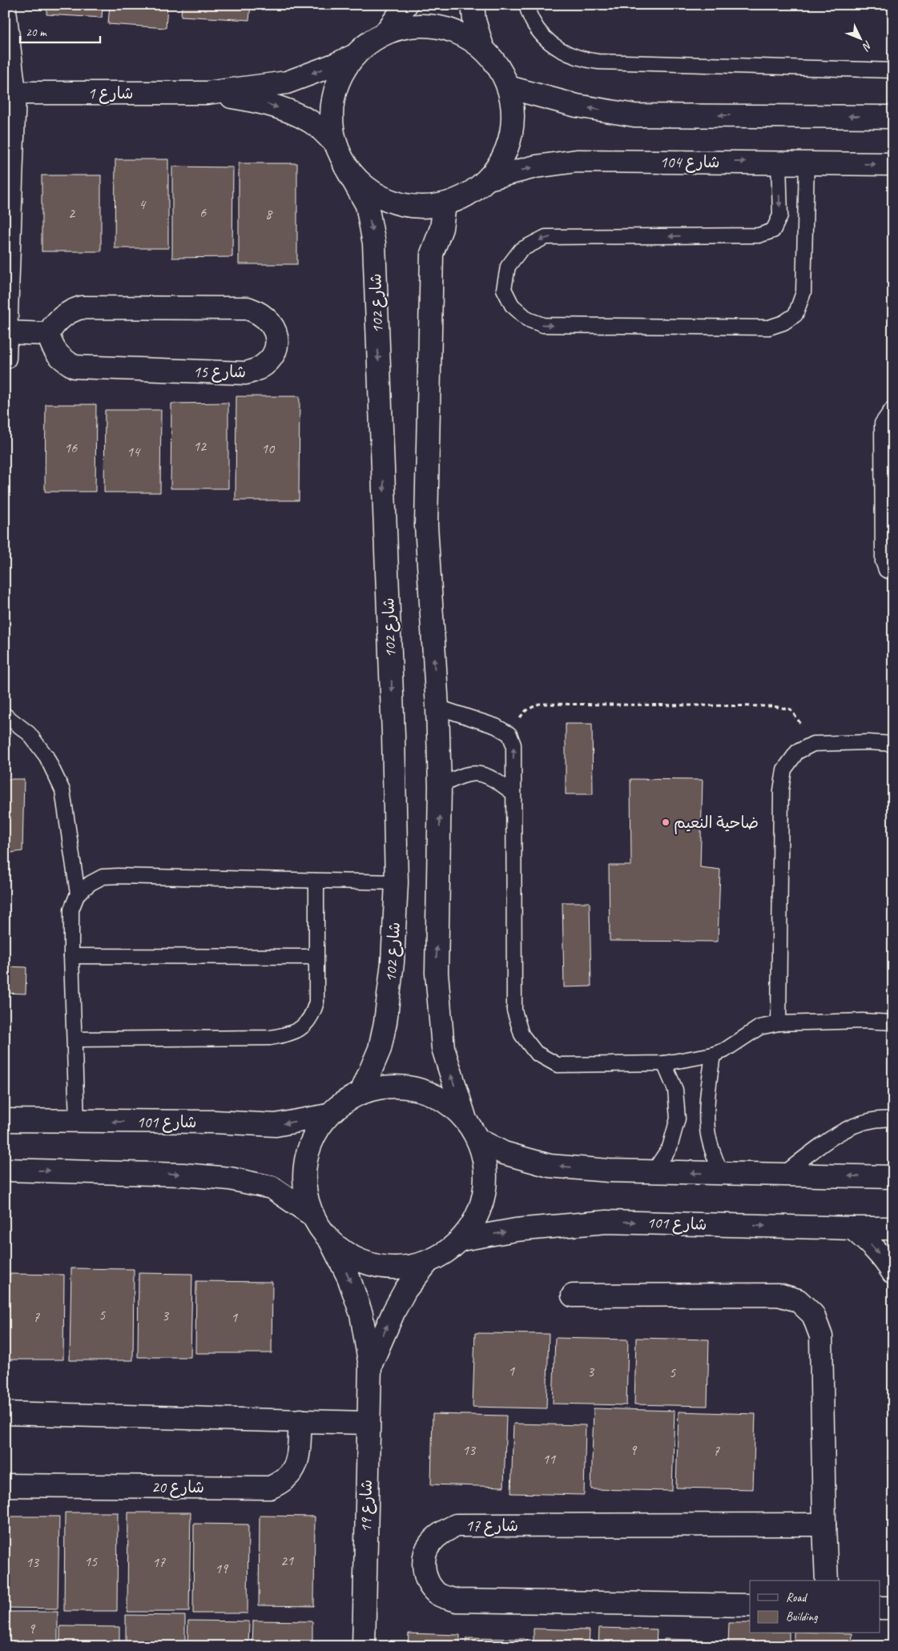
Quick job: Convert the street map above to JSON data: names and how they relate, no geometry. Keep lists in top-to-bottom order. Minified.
{"streets":{"street":["شارع 1","شارع 104","شارع 102","شارع 15","شارع 101","شارع 20","شارع 19","شارع 17"]},"places":["ضاحية النعيم"],"house_numbers":["4","6","2","8","12","16","10","14","5","3","7","1","1","3","5","13","9","7","11","21","15","13","17","19","9"],"legend":["Road","Building"],"scale_bar":"20 m","north":"bottom right"}
